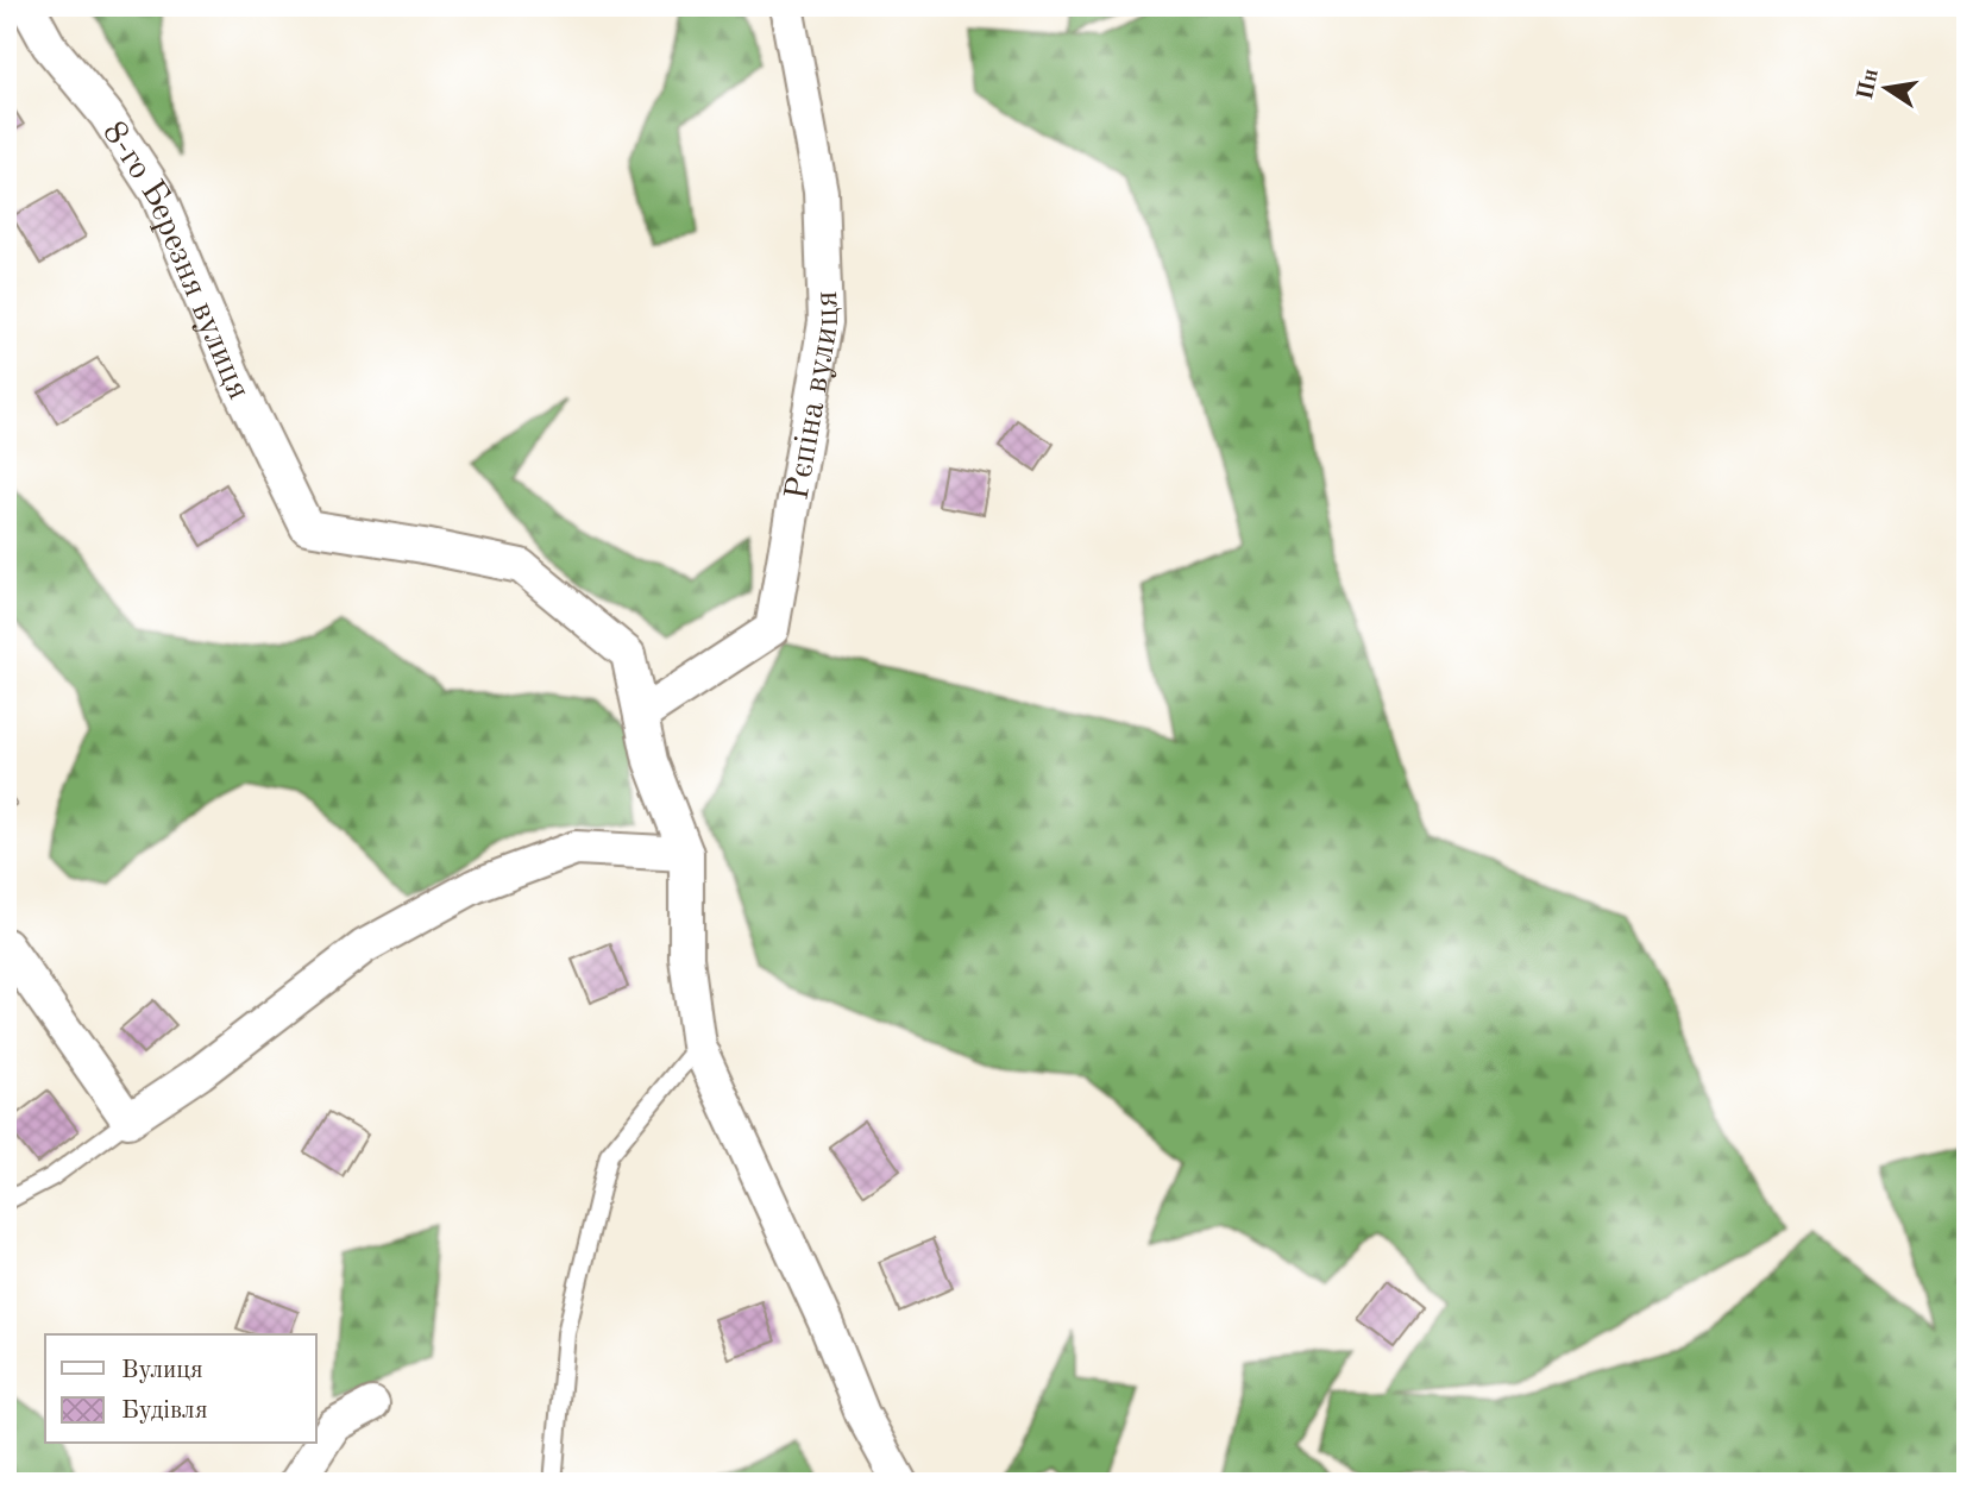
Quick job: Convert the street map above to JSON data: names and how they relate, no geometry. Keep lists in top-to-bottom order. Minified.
{"streets":{"street":["8-го Березня вулиця","Рєпіна вулиця"]},"crossings":[["8-го Березня вулиця","Рєпіна вулиця"]],"legend":["Вулиця","Будівля"],"north":"left"}
